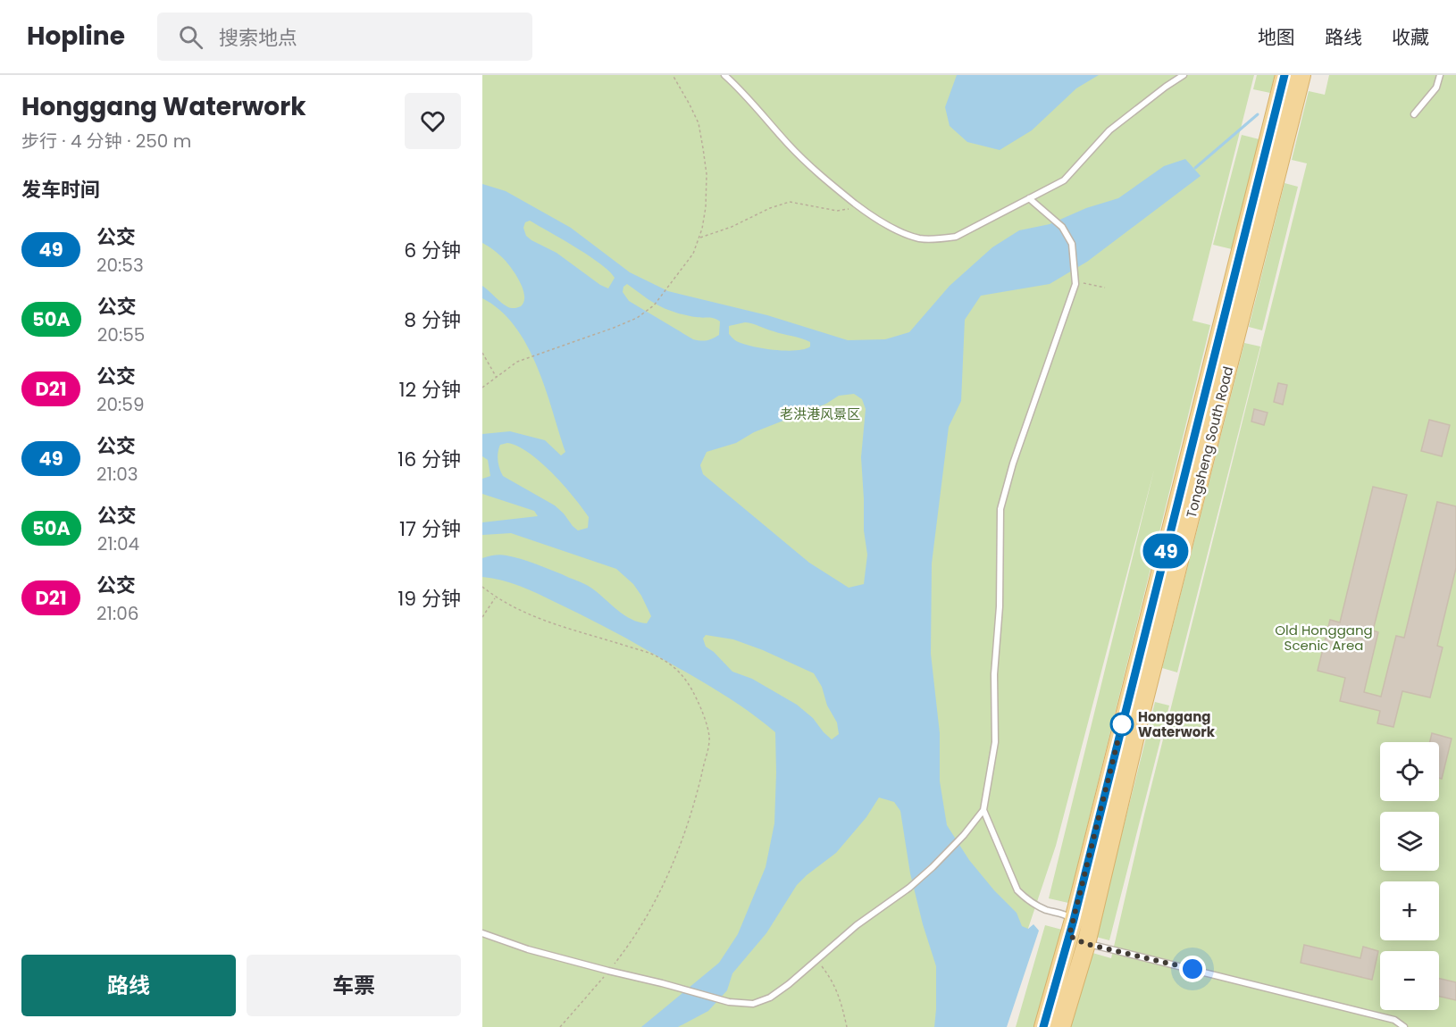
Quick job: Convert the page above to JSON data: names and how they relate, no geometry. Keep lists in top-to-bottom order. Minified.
{"streets":{"main road":["Tongsheng South Road"]},"parks":["老洪港风景区","Old Honggang Scenic Area"],"places":["Honggang Waterwork"],"lines":["bus line 49"],"page":{"header":"Hopline","search":"搜索地点","nav":["地图","路线","收藏"],"heading":[["Honggang Waterwork","步行 · 4 分钟 · 250 m"],"发车时间"],"on_map":"49","list":[{"mark":"49","name":"公交","note":"20:53","value":"6 分钟"},{"mark":"50A","name":"公交","note":"20:55","value":"8 分钟"},{"mark":"D21","name":"公交","note":"20:59","value":"12 分钟"},{"mark":"49","name":"公交","note":"21:03","value":"16 分钟"},{"mark":"50A","name":"公交","note":"21:04","value":"17 分钟"},{"mark":"D21","name":"公交","note":"21:06","value":"19 分钟"}],"map_buttons":["+","−"],"buttons":["路线","车票"]}}
